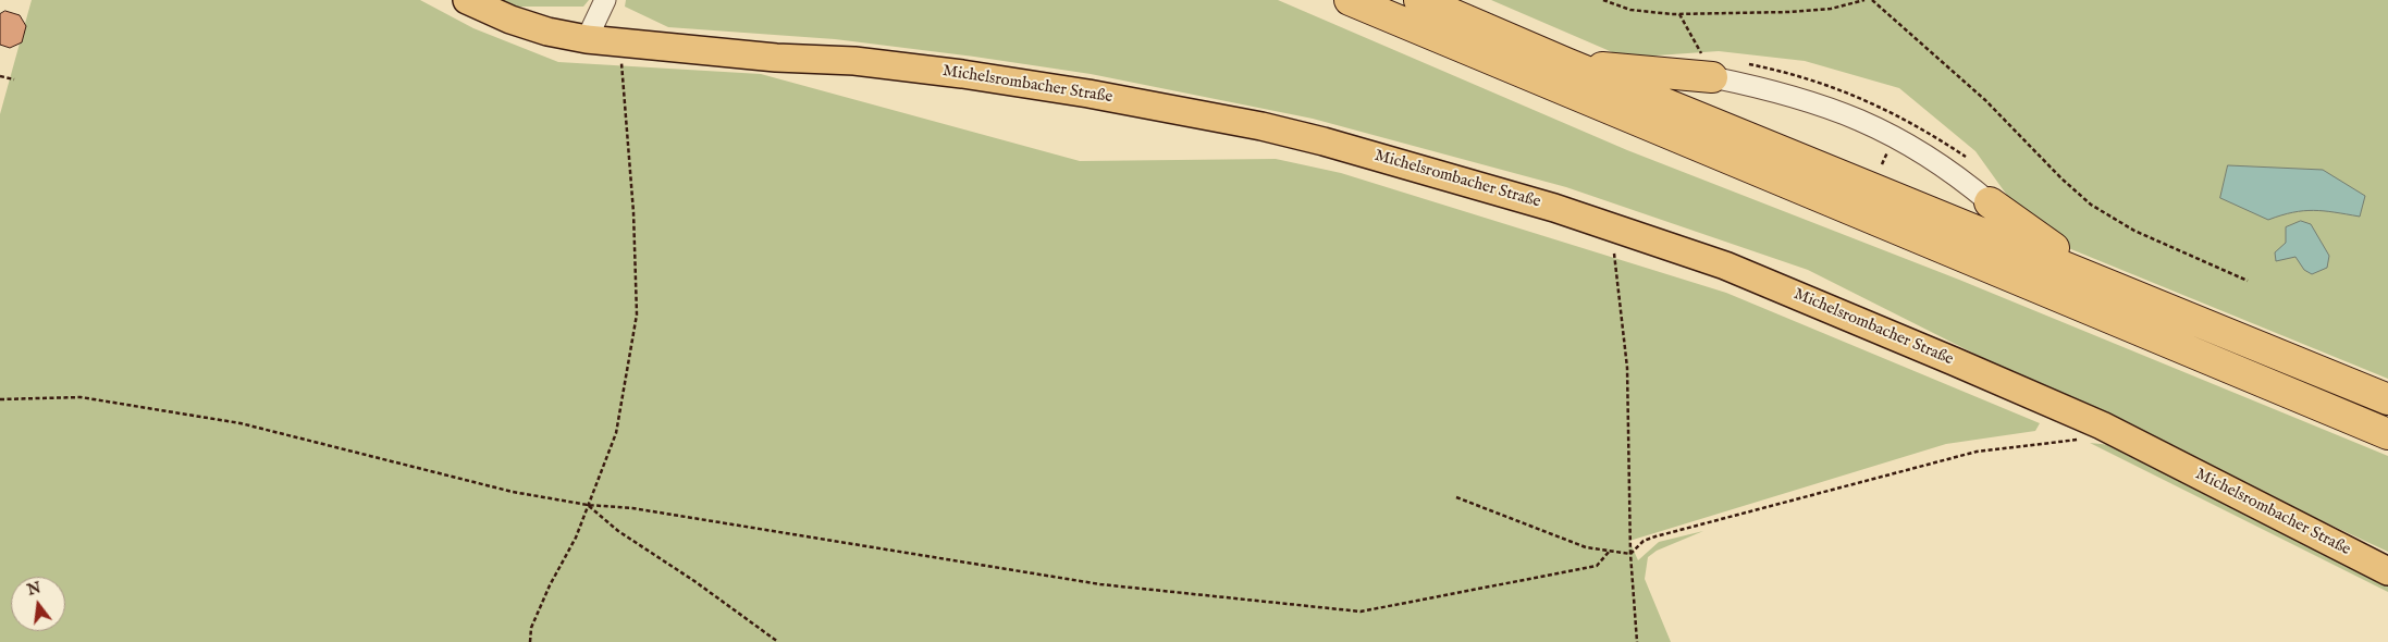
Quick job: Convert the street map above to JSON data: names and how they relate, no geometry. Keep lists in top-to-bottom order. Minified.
{"streets":{"main road":["Michelsrombacher Straße"]},"north":"top"}
